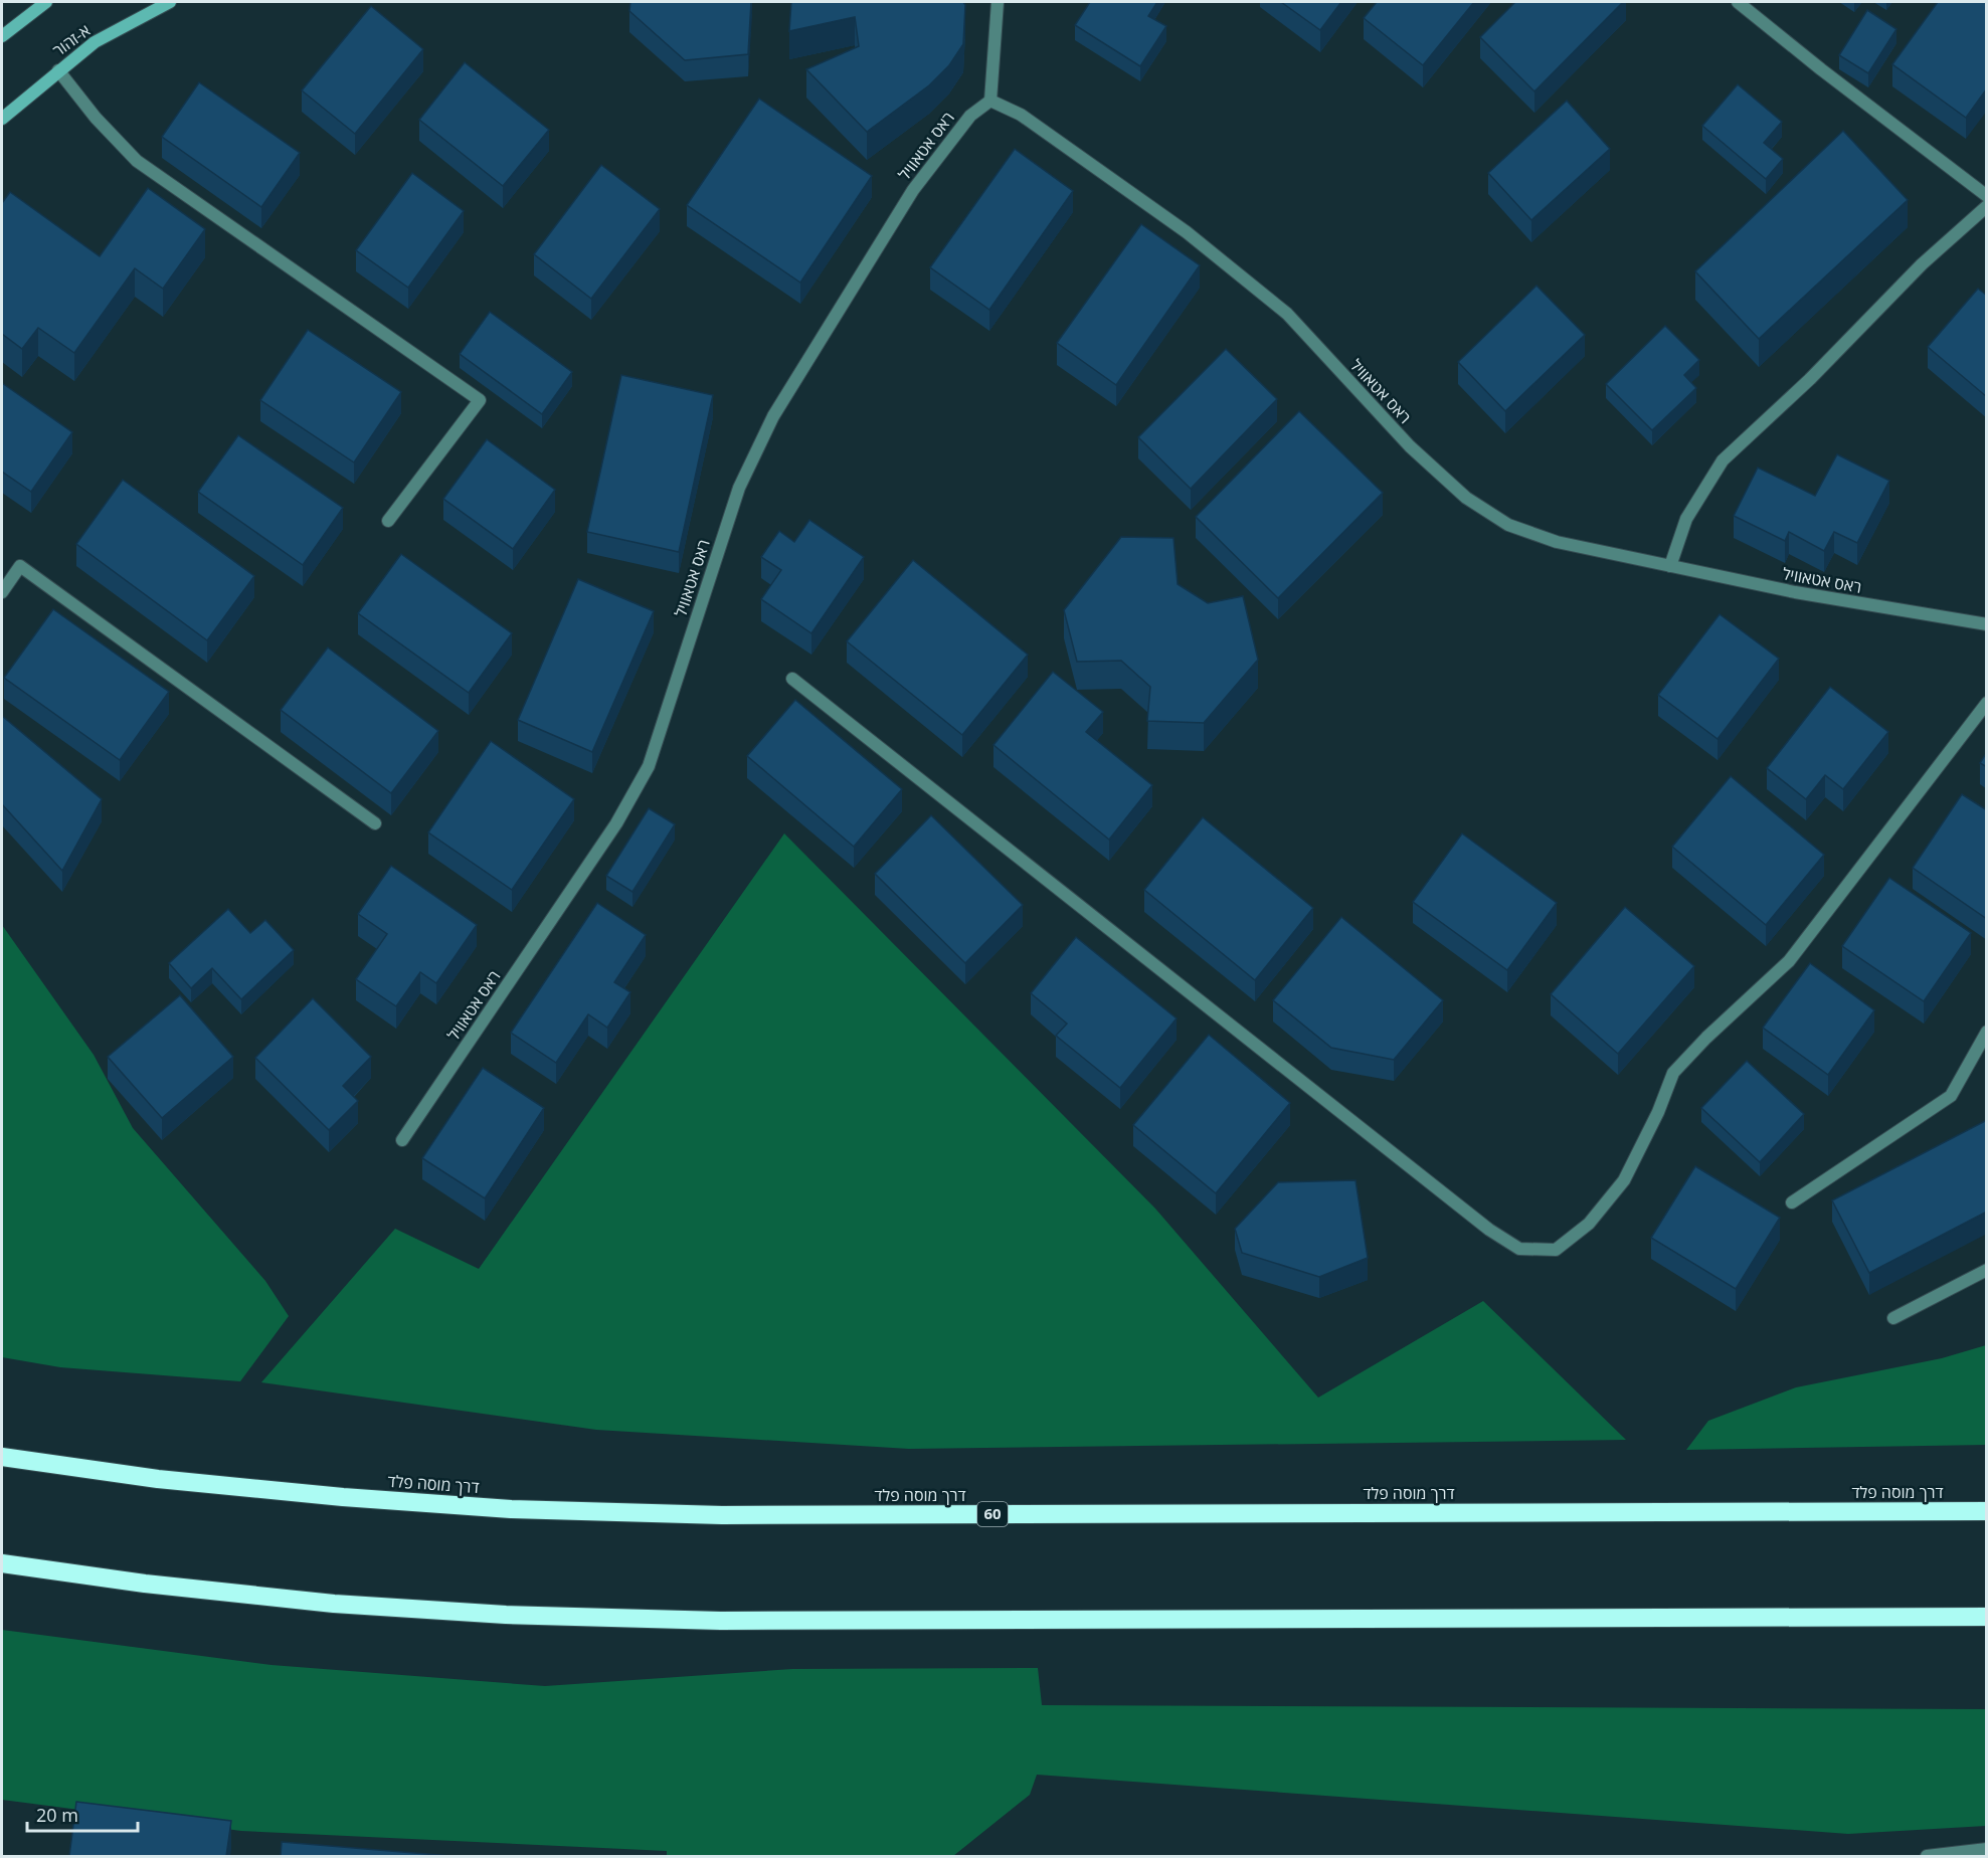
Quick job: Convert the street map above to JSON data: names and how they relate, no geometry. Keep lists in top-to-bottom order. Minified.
{"streets":{"highway":["דרך מוסה פלד","60"],"main road":["א-זהור"],"street":["ראס אטאוויל"]},"scale_bar":"20 m"}
